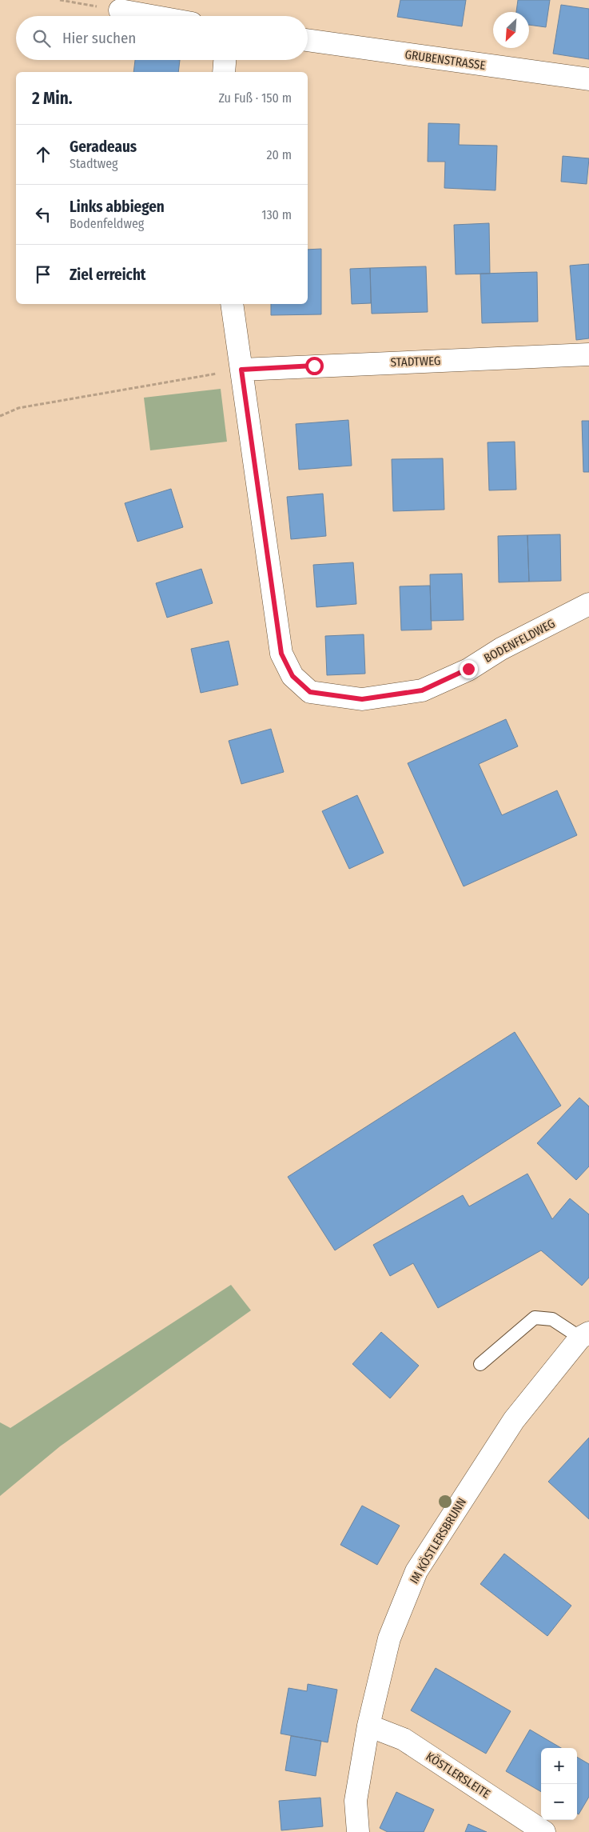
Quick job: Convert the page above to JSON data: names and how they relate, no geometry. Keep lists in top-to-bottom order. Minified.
{"streets":{"street":["GRUBENSTRASSE","STADTWEG","BODENFELDWEG","IM KÖSTLERSBRUNN","KÖSTLERSLEITE"]},"crossings":[["STADTWEG","BODENFELDWEG"],["IM KÖSTLERSBRUNN","KÖSTLERSLEITE"]],"north":"bottom left","page":{"search":"Hier suchen","heading":["2 Min.","Zu Fuß · 150 m"],"list":[["Geradeaus","Stadtweg","20 m"],["Links abbiegen","Bodenfeldweg","130 m"],"Ziel erreicht"],"map_buttons":["+","−"]}}
